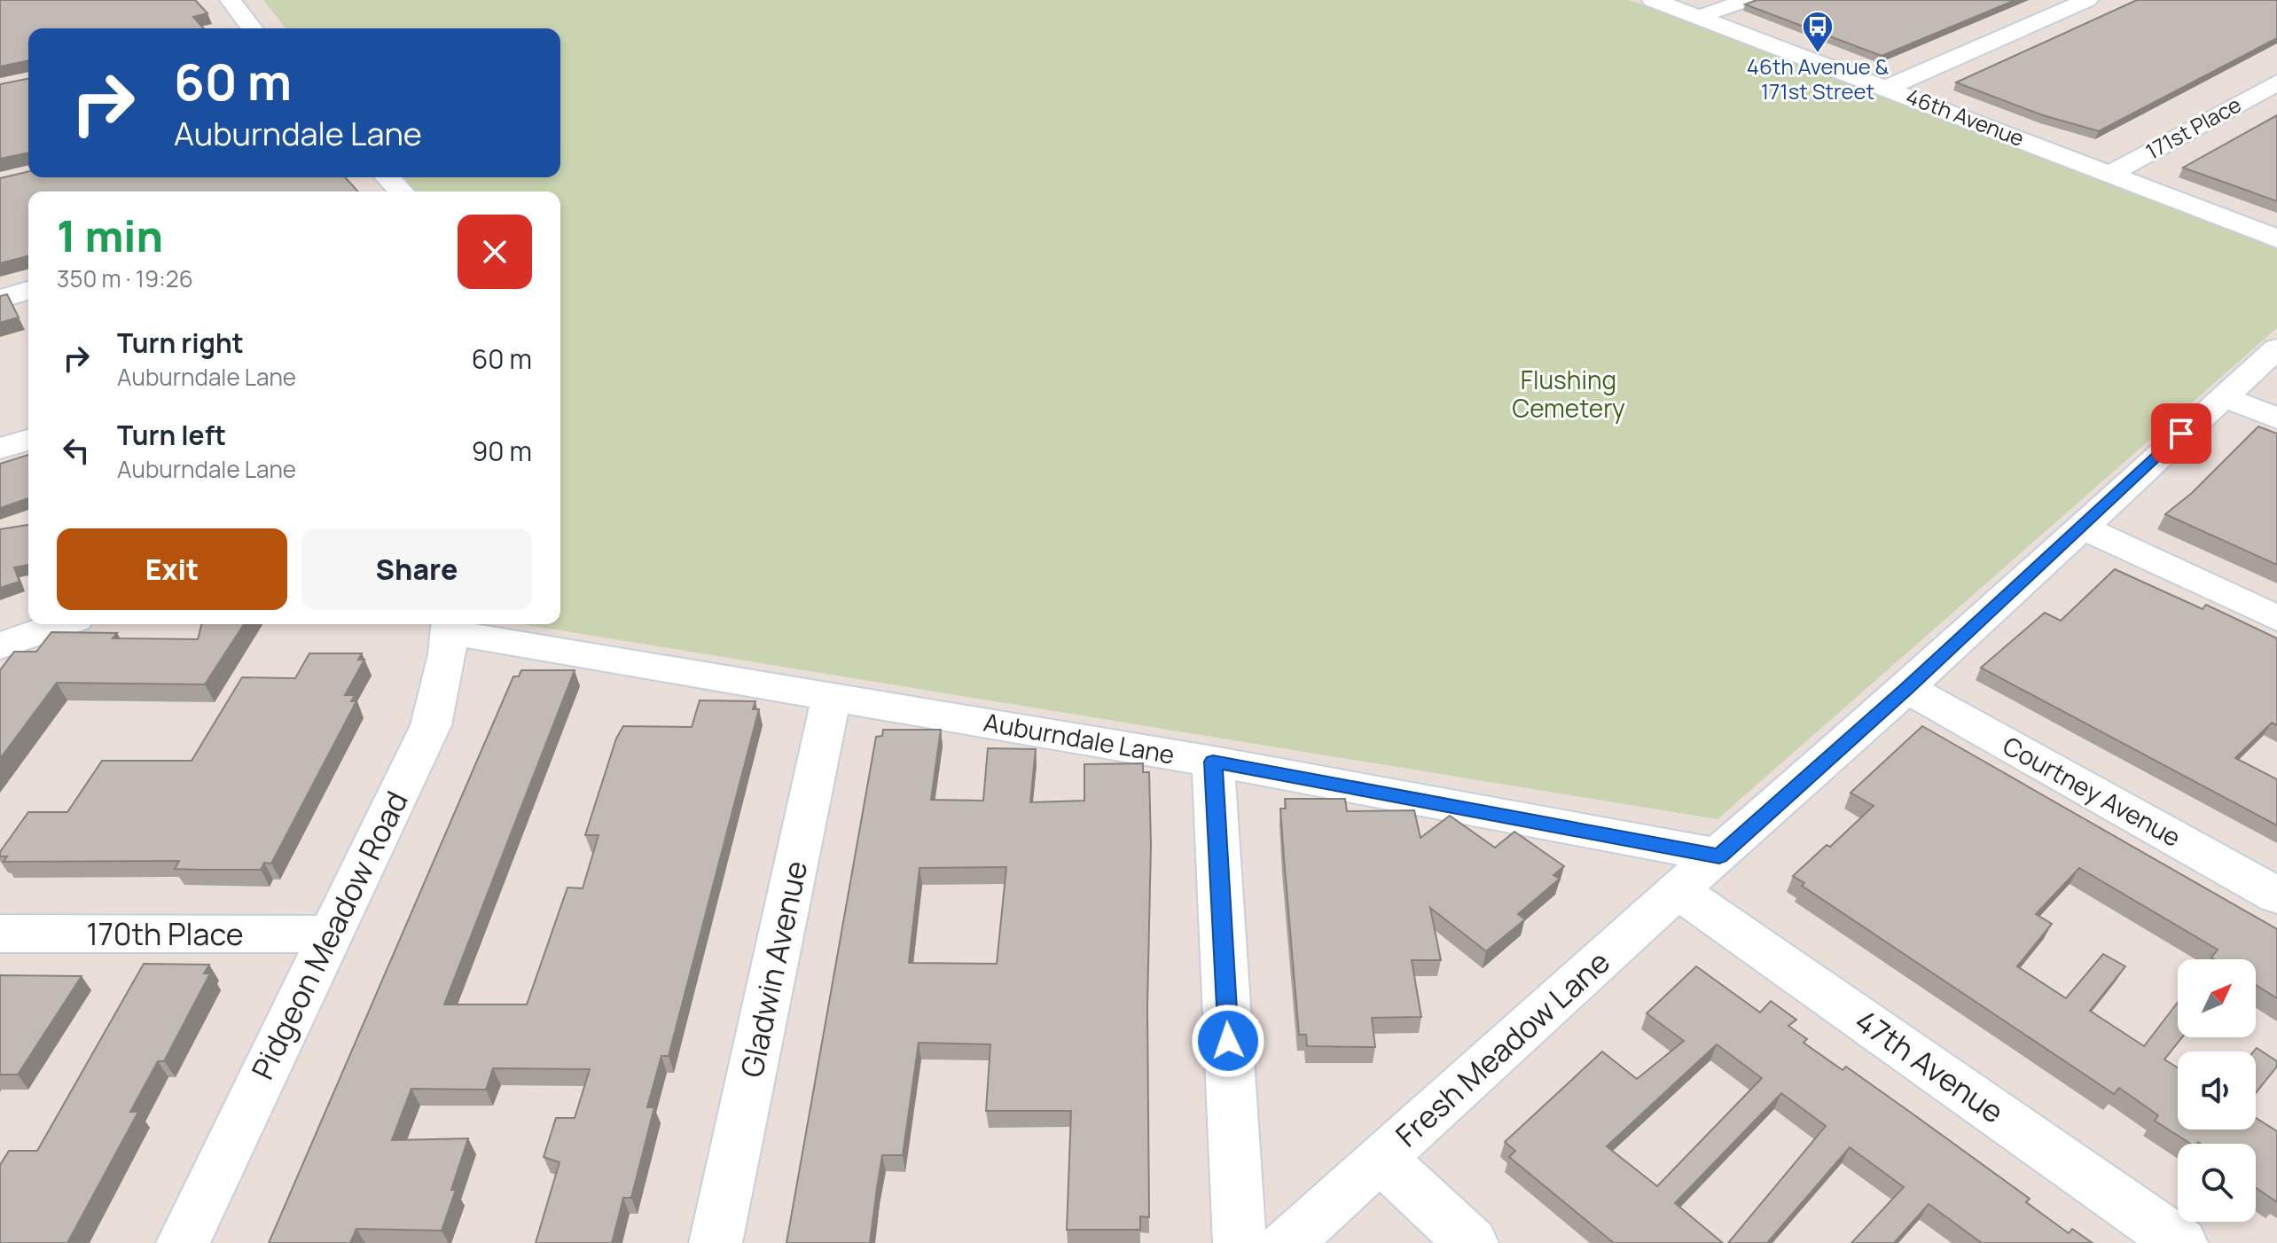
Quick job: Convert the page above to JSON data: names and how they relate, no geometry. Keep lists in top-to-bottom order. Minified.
{"streets":{"street":["46th Avenue","171st Place","Auburndale Lane","Courtney Avenue","170th Place","Pidgeon Meadow Road","Gladwin Avenue","Fresh Meadow Lane","47th Avenue"]},"crossings":[["46th Avenue","171st Place"],["Auburndale Lane","Pidgeon Meadow Road"],["Auburndale Lane","Gladwin Avenue"],["Auburndale Lane","Fresh Meadow Lane"],["170th Place","Pidgeon Meadow Road"],["Fresh Meadow Lane","47th Avenue"]],"parks":["Flushing Cemetery"],"places":{"bus stop":["46th Avenue & 171st Street"]},"north":"top right","page":{"turn":["60 m","Auburndale Lane"],"heading":["1 min","350 m · 19:26"],"list":[{"name":"Turn right","note":"Auburndale Lane","value":"60 m"},{"name":"Turn left","note":"Auburndale Lane","value":"90 m"}],"buttons":["Exit","Share"]}}
